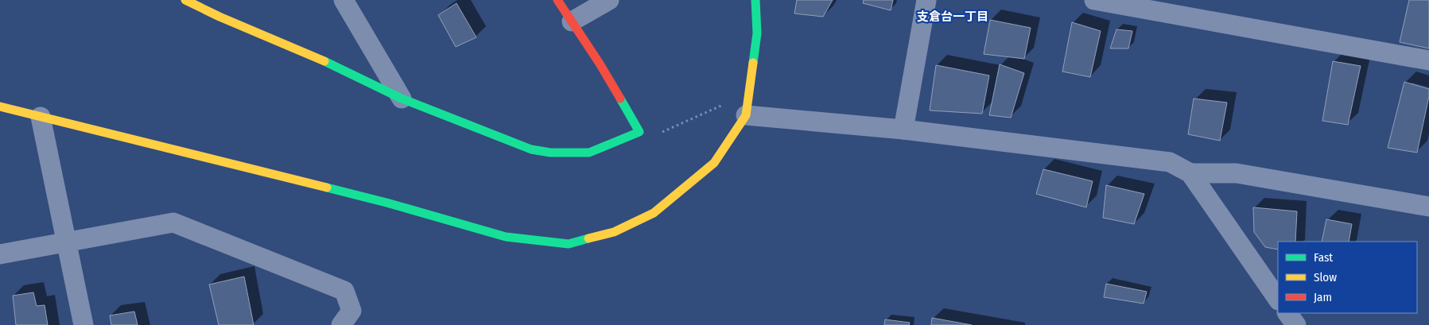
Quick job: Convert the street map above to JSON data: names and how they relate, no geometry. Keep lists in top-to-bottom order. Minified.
{"districts":["支倉台一丁目"],"legend":["Fast","Slow","Jam"]}
